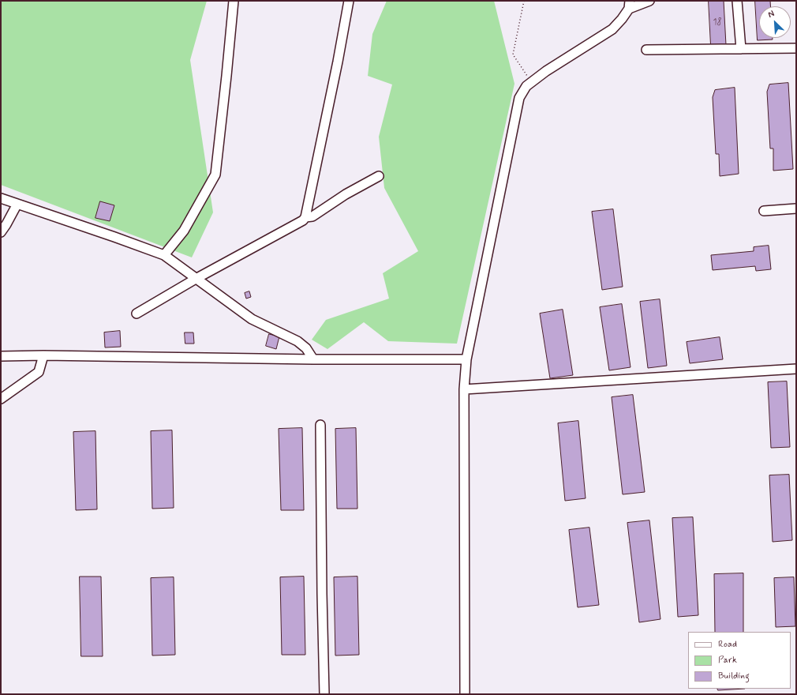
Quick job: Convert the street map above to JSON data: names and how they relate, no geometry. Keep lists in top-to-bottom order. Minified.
{"house_numbers":["18"],"legend":["Road","Park","Building"],"north":"top left"}
